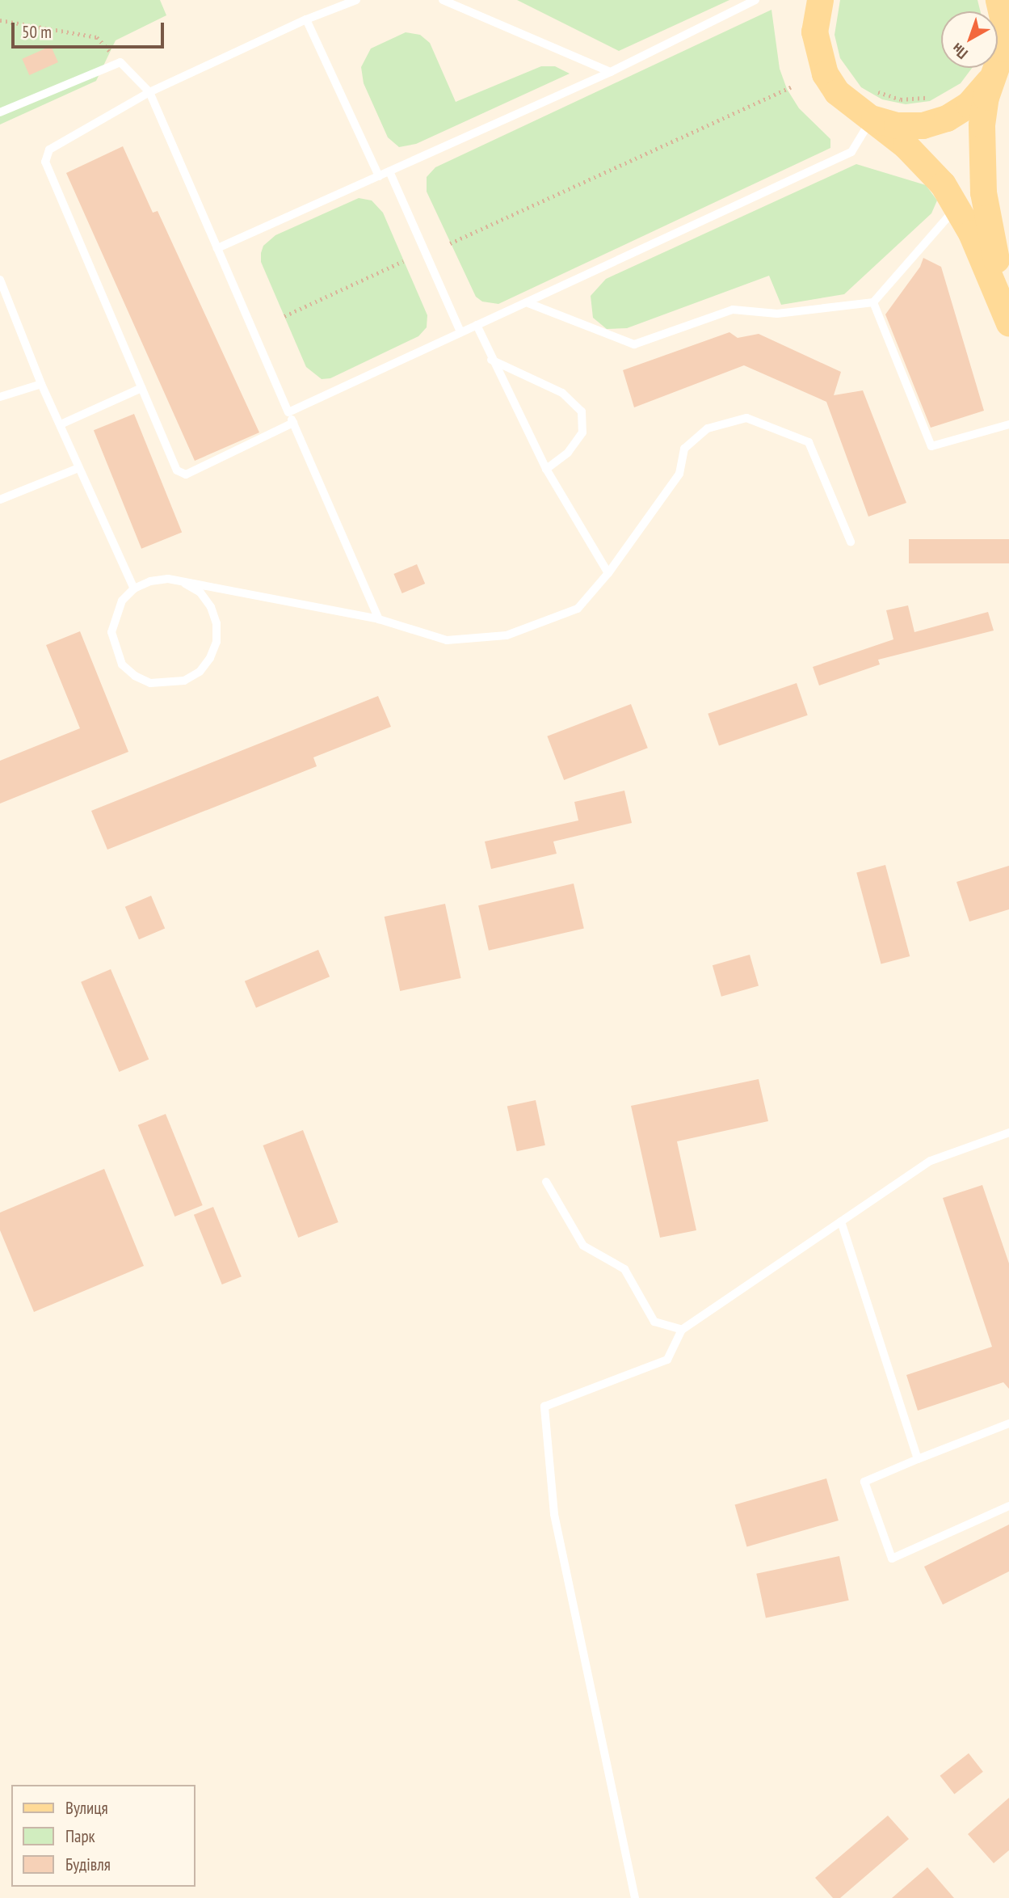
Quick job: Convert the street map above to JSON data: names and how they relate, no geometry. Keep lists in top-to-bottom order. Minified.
{"legend":["Вулиця","Парк","Будівля"],"scale_bar":"50 m","north":"bottom left"}
